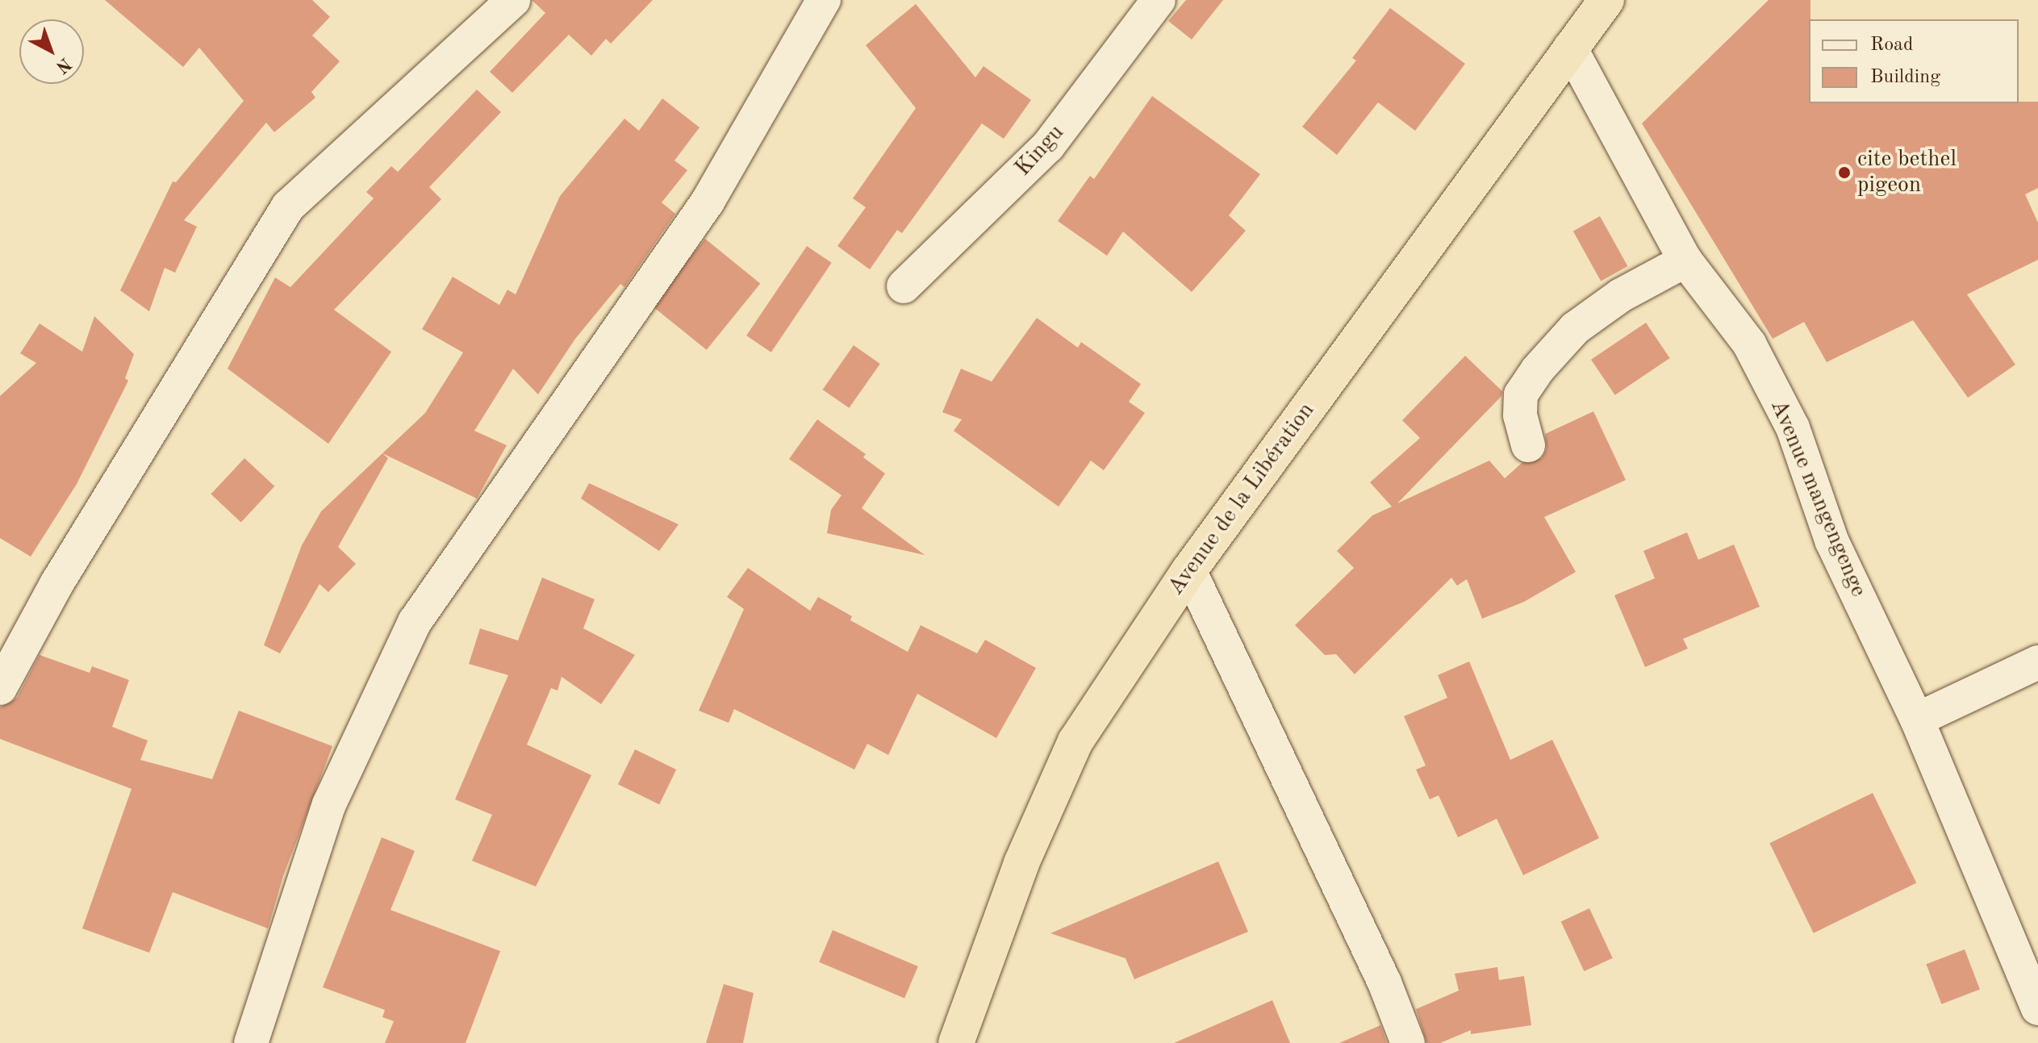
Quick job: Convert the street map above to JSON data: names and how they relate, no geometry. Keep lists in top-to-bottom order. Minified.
{"streets":{"highway":["Avenue de la Libération"],"street":["Kingu","Avenue mangengenge"]},"crossings":[["Avenue mangengenge","Avenue de la Libération"]],"places":["cite bethel pigeon"],"legend":["Road","Building"],"north":"bottom right"}
